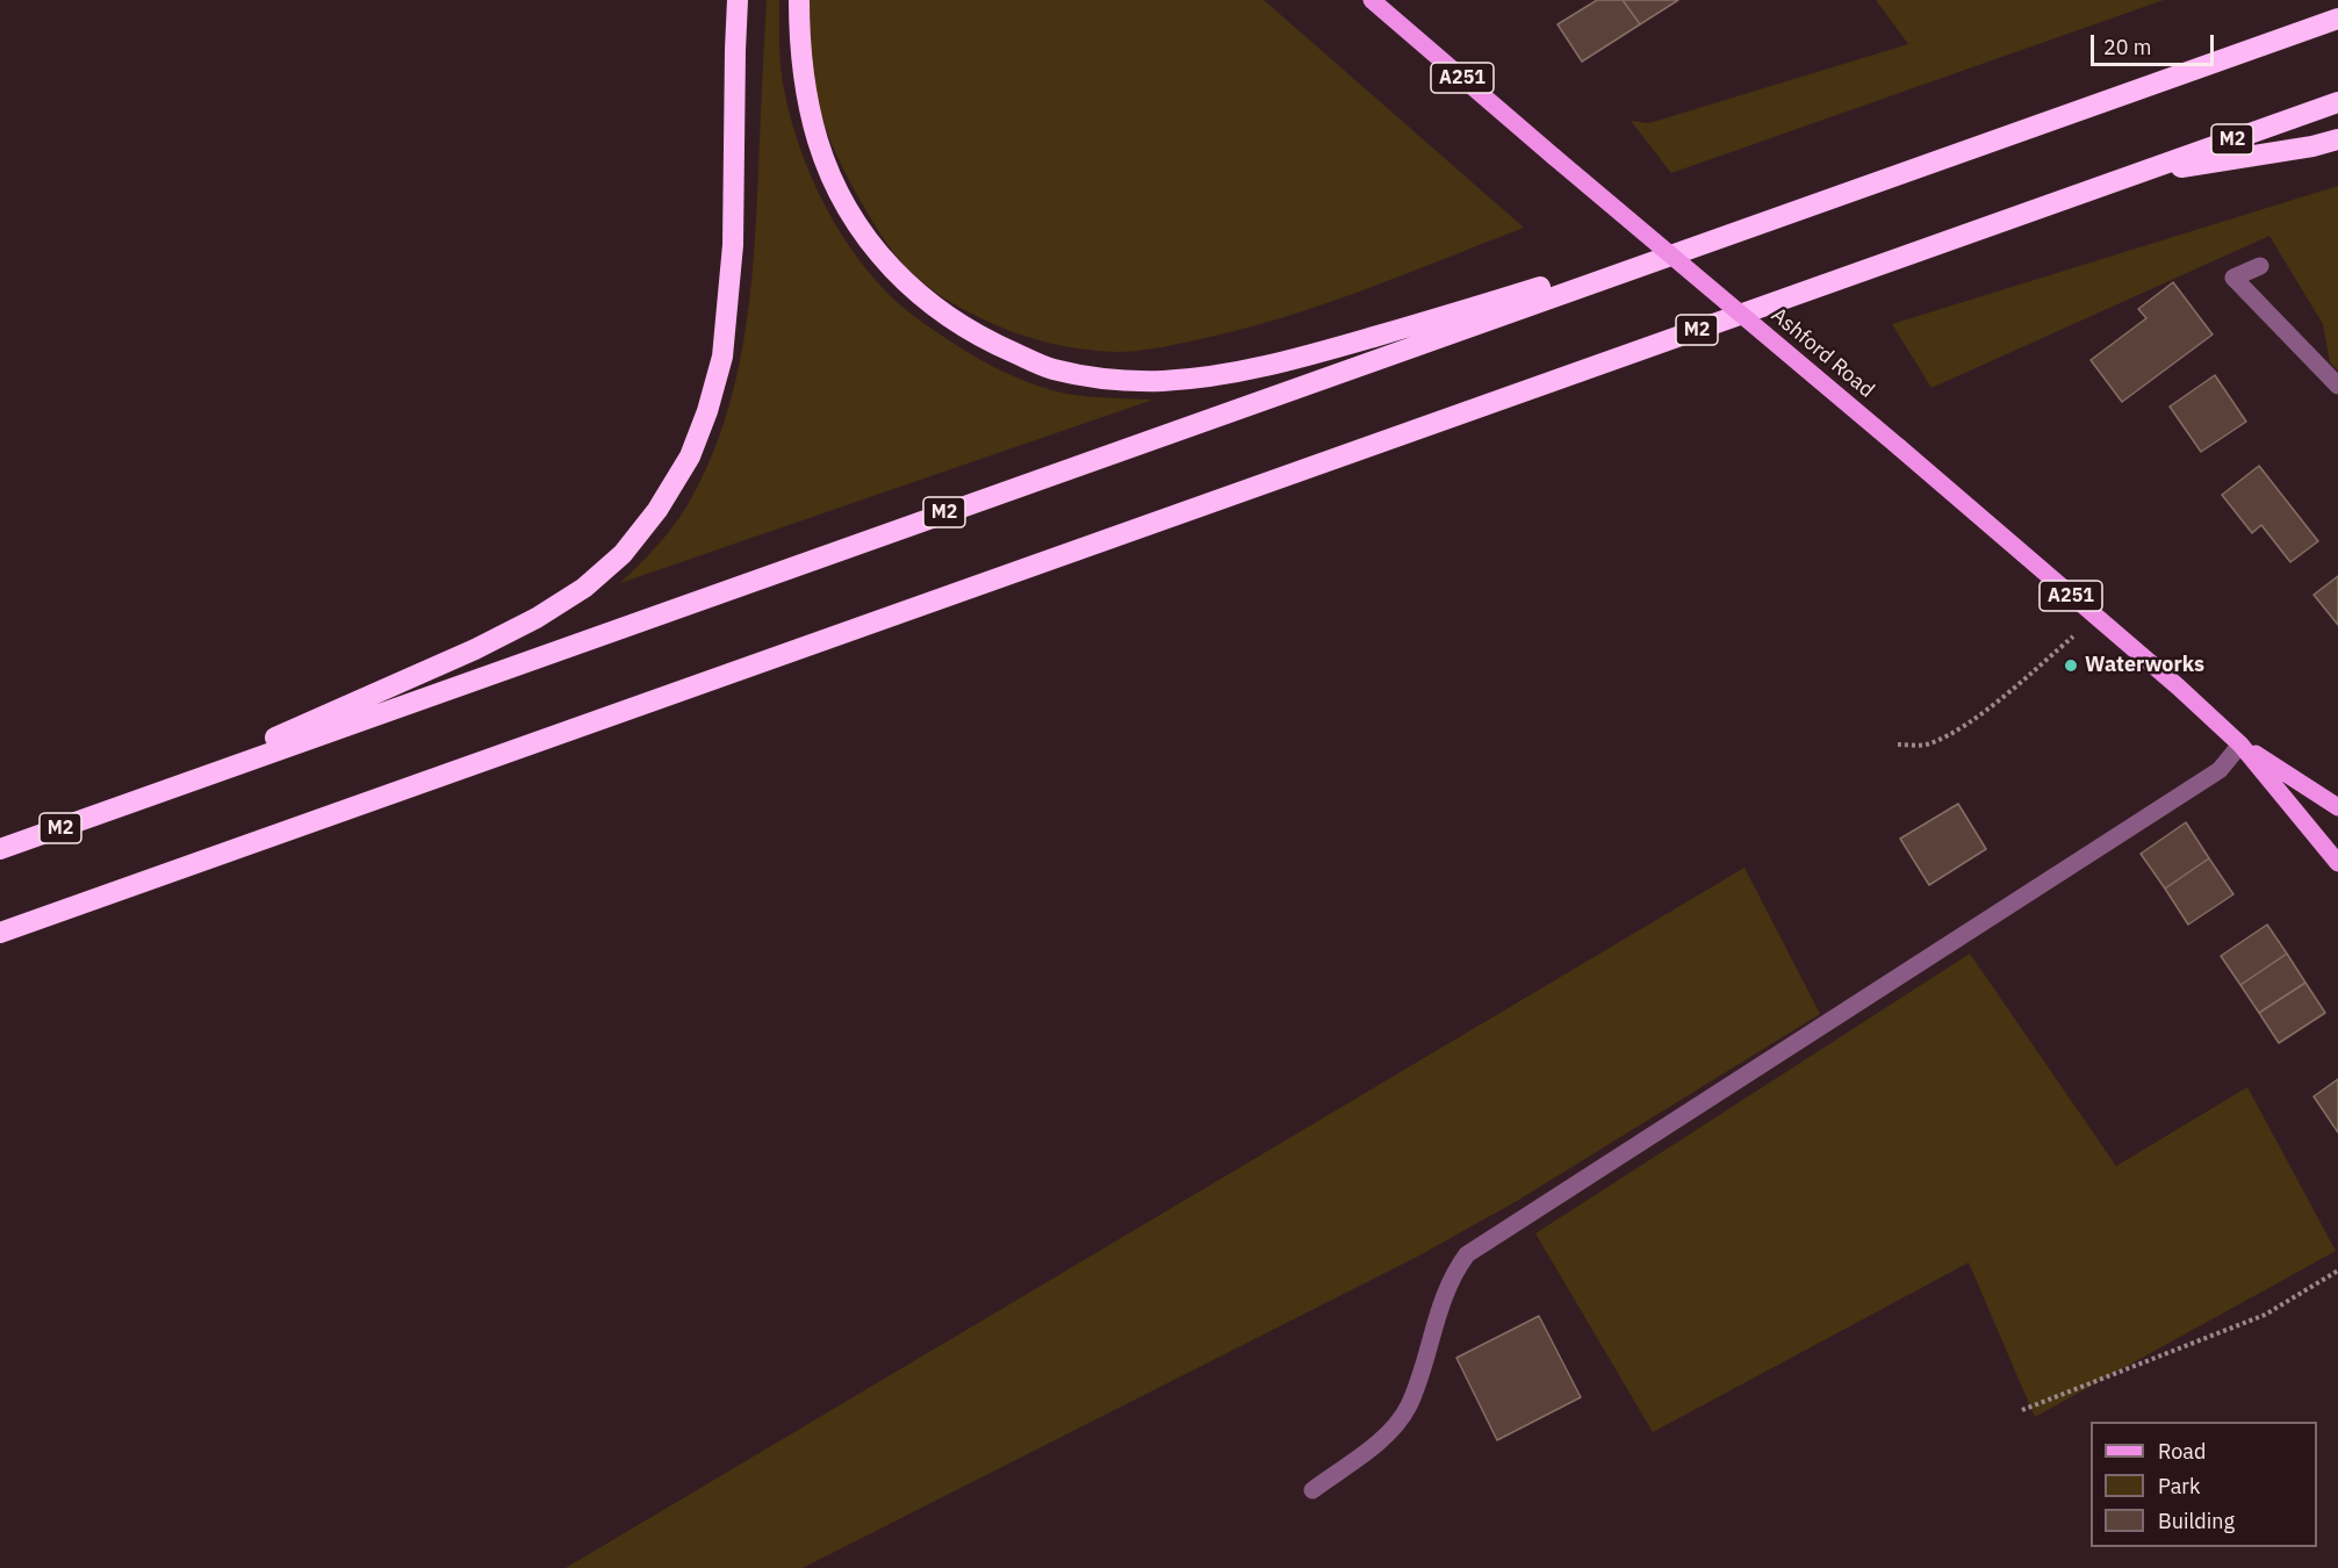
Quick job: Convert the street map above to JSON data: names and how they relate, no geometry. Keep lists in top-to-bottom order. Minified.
{"streets":{"highway":["M2"],"main road":["A251","Ashford Road"]},"places":["Waterworks"],"legend":["Road","Park","Building"],"scale_bar":"20 m"}
